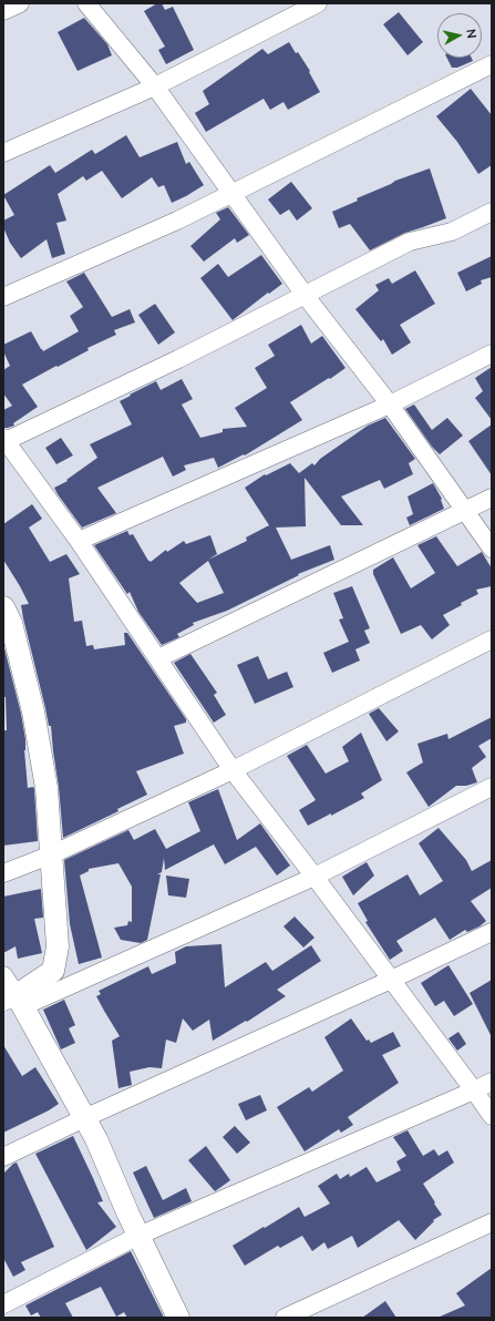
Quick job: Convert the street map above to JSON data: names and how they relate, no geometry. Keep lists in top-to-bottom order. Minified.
{"north":"right"}
